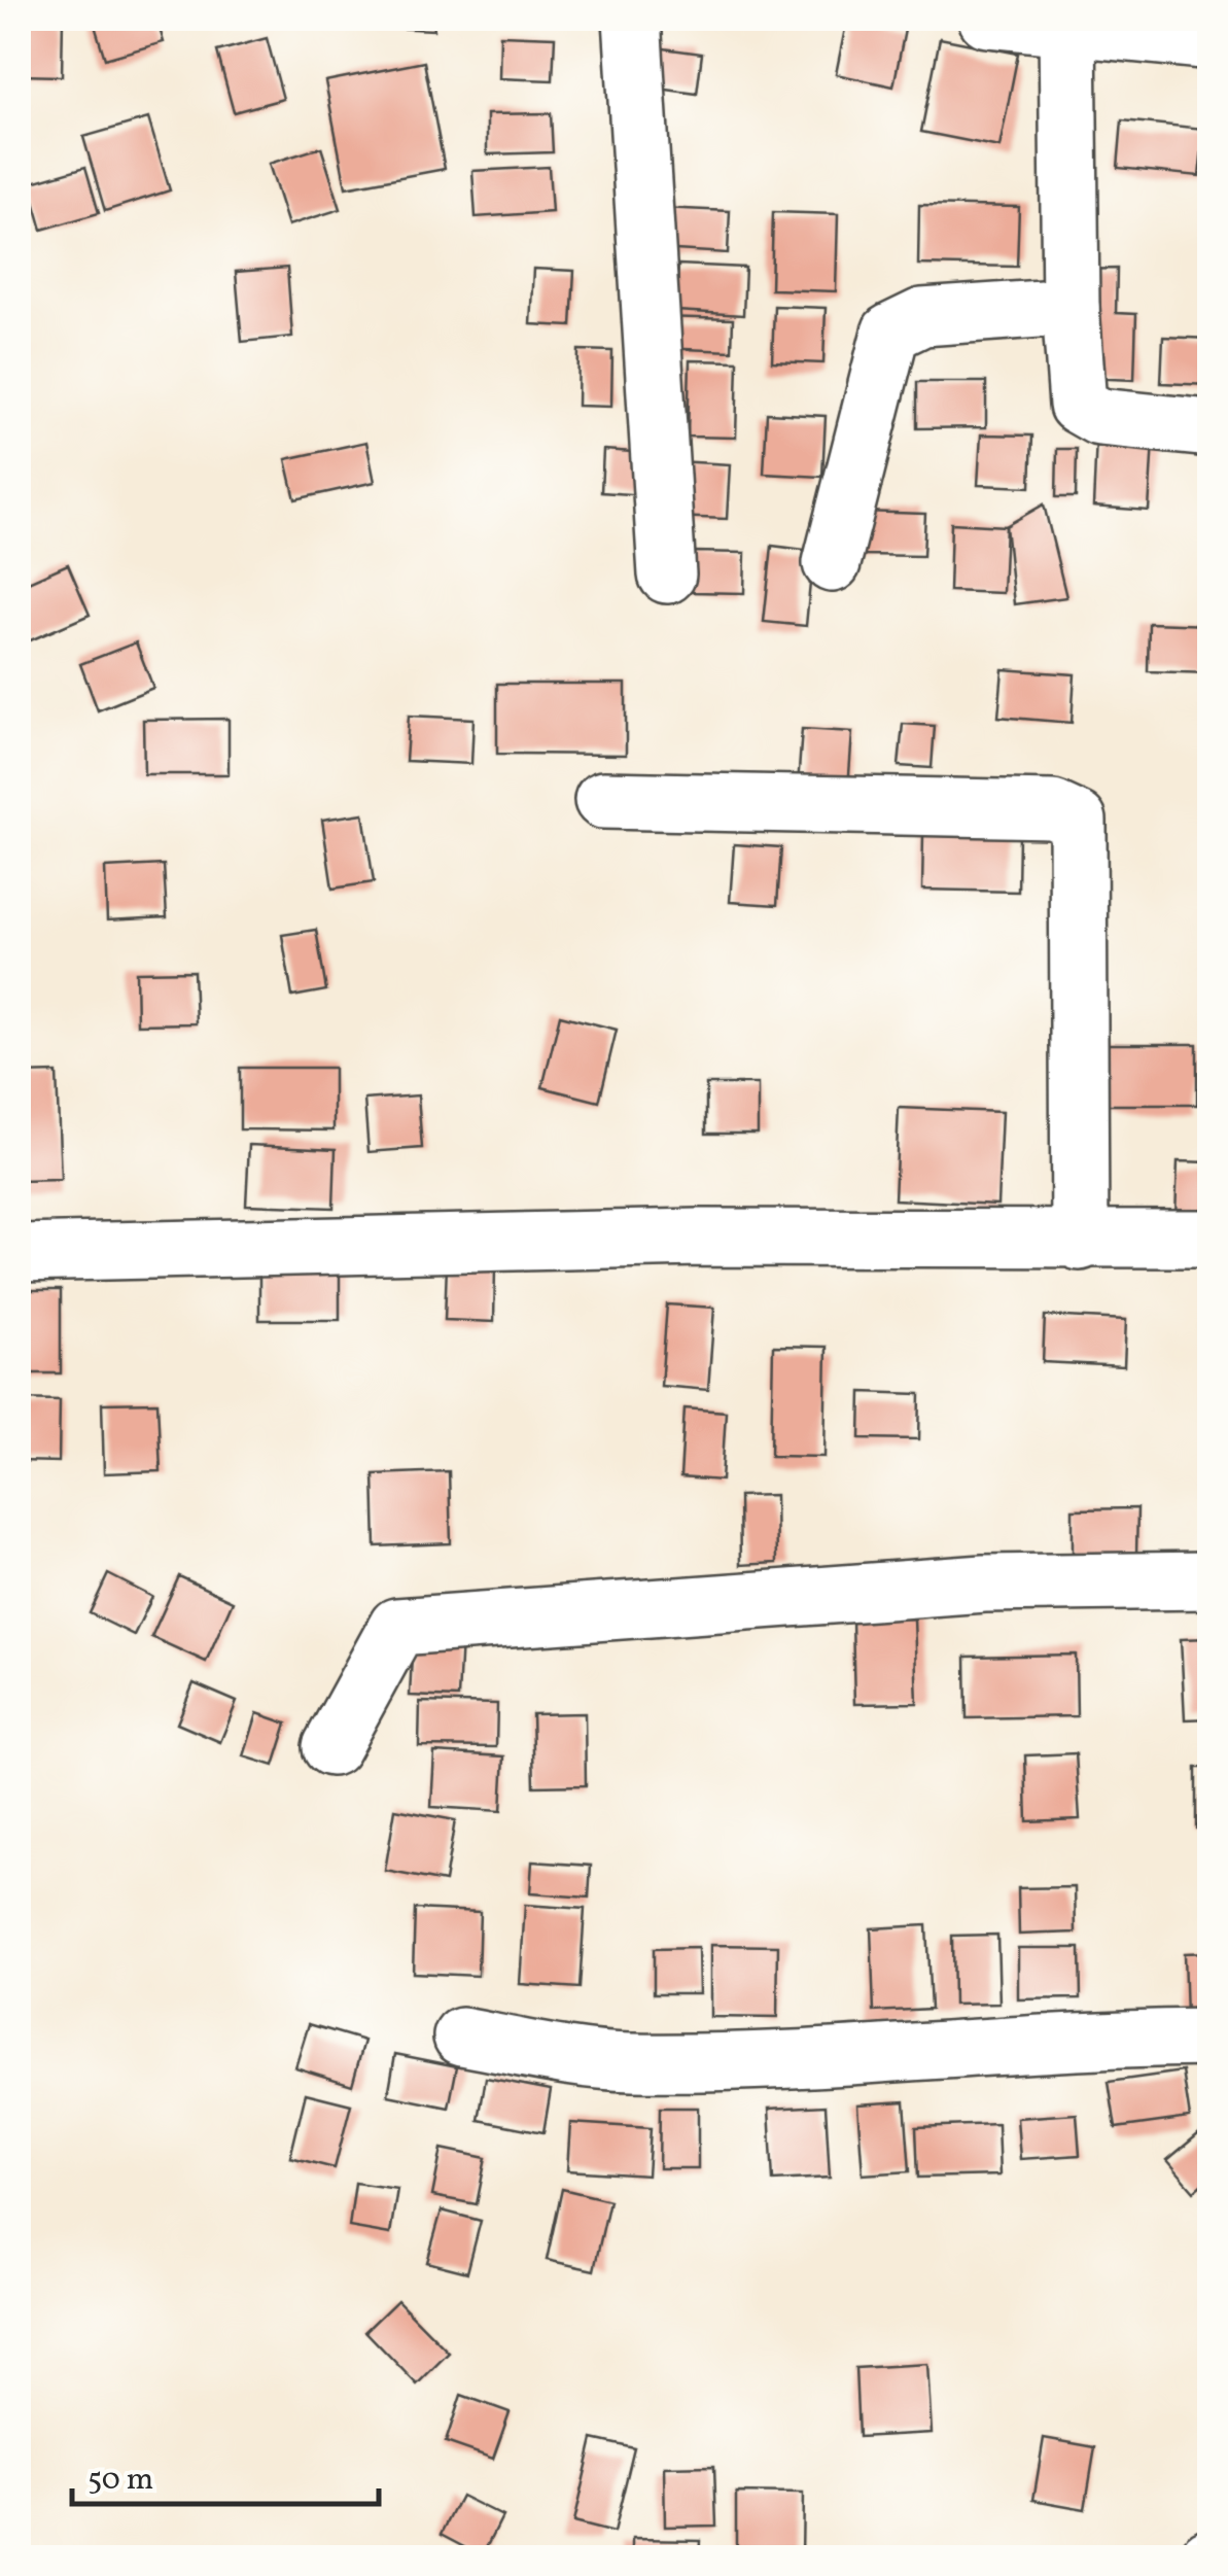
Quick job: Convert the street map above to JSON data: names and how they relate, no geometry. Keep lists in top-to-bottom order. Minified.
{"scale_bar":"50 m"}
